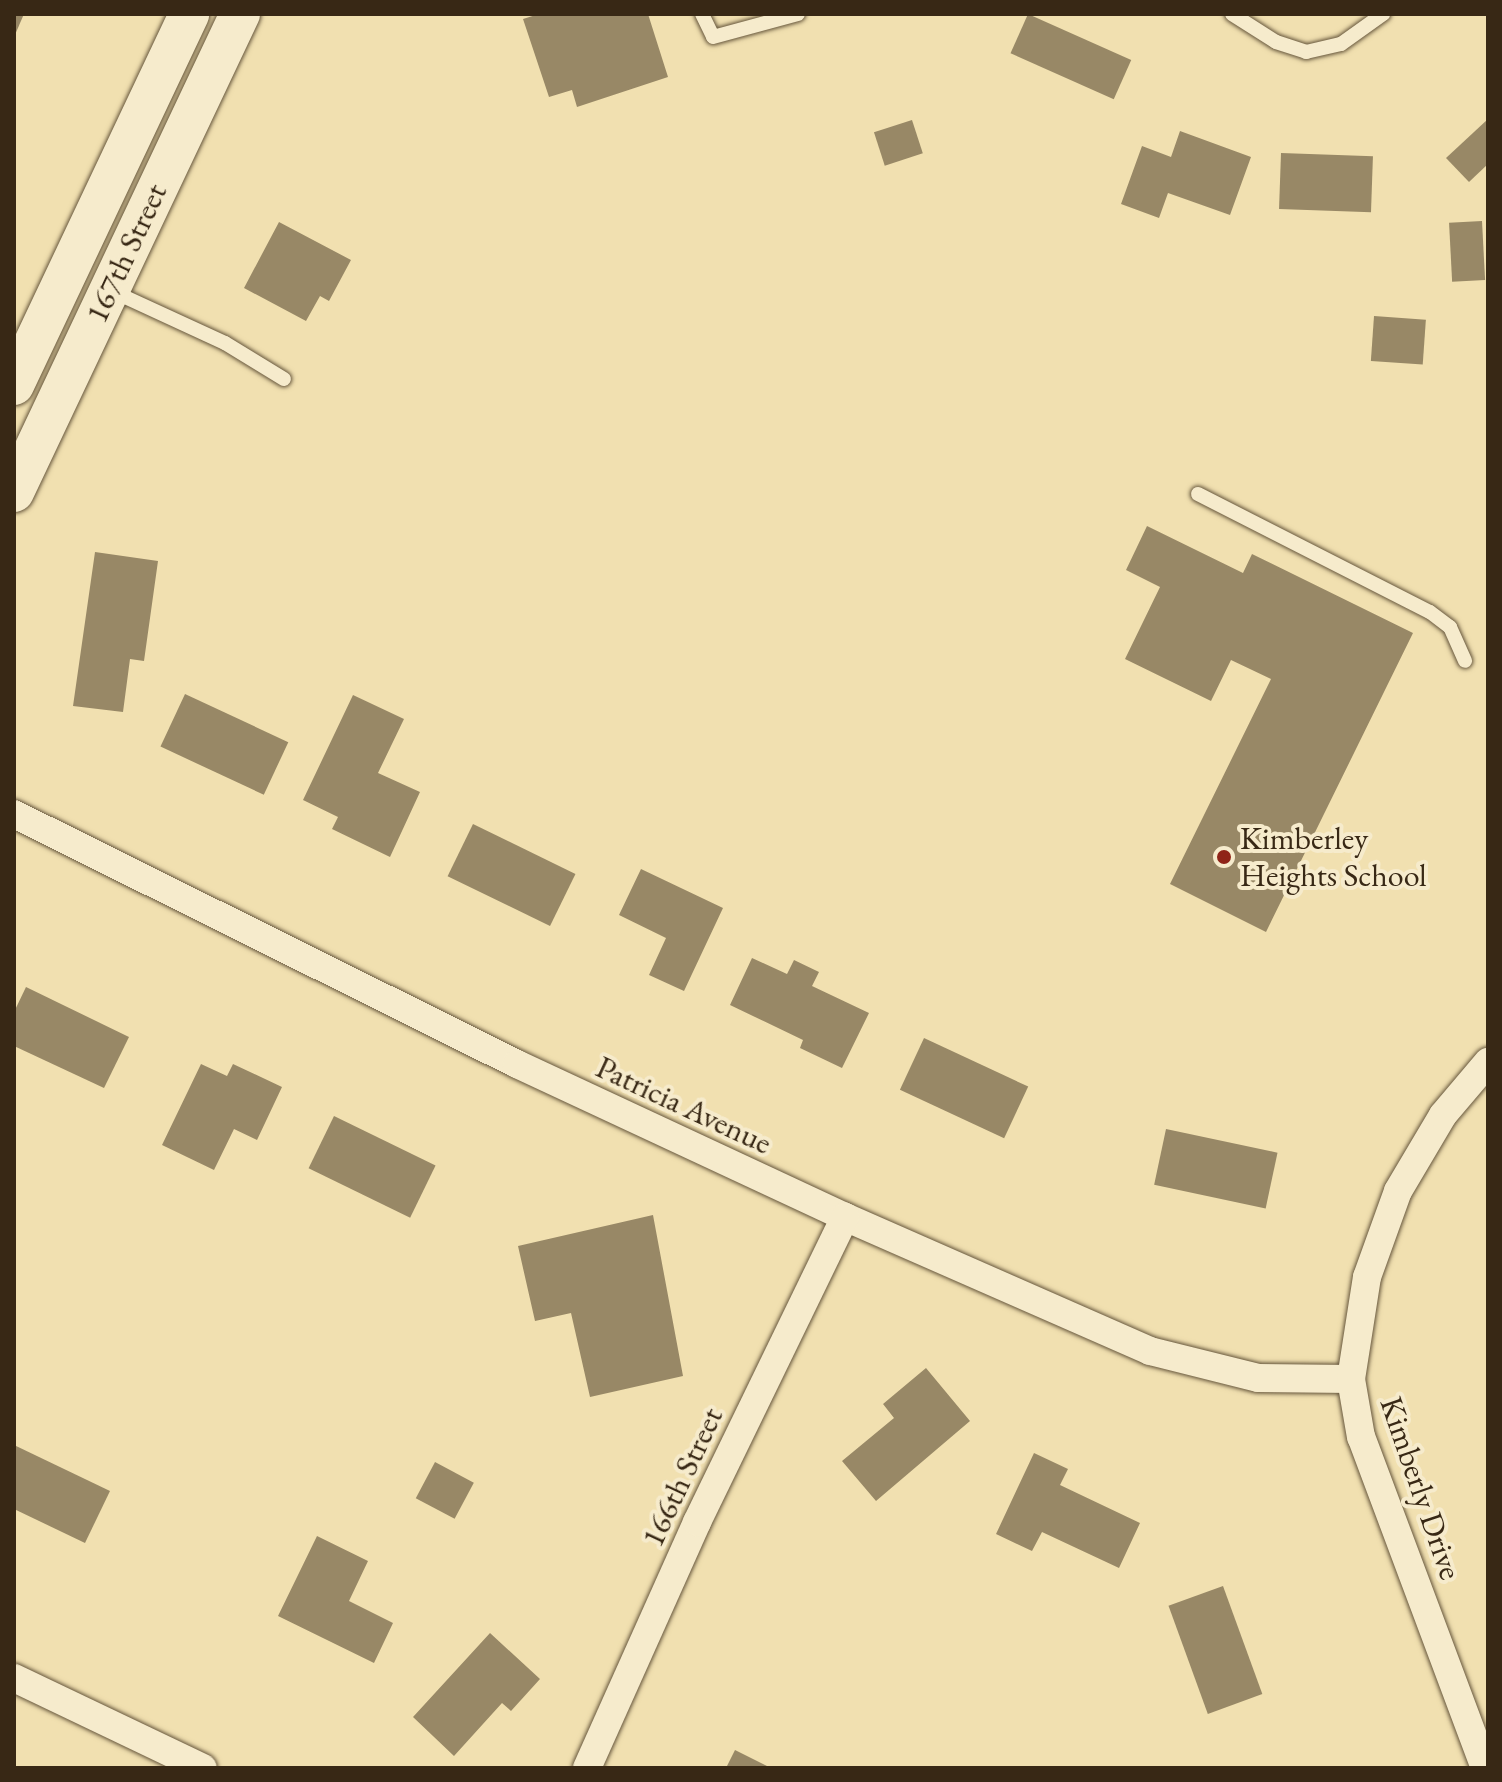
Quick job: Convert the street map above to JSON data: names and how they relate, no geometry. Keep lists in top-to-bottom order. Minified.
{"streets":{"main road":["167th Street"],"street":["Patricia Avenue","166th Street","Kimberly Drive"]},"crossings":[["Patricia Avenue","166th Street"],["Patricia Avenue","Kimberly Drive"]],"places":["Kimberley Heights School"]}
